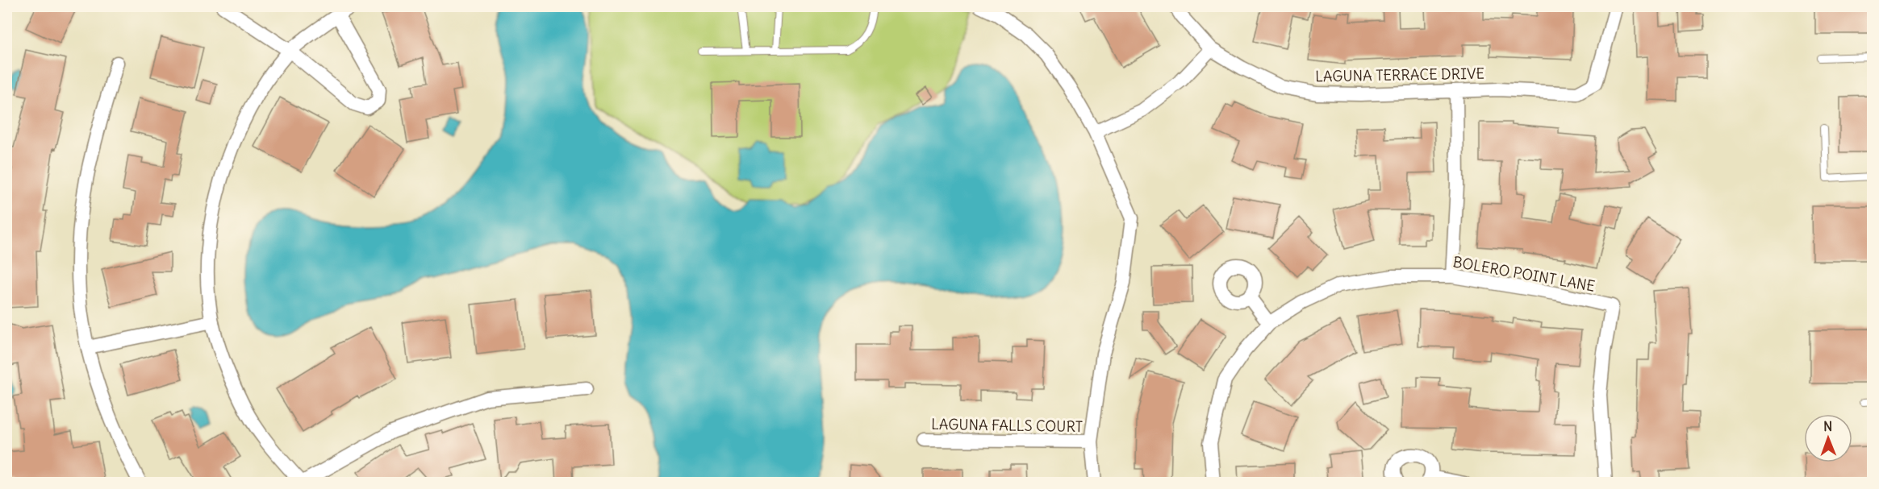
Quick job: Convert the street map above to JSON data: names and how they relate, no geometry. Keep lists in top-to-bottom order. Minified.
{"streets":{"street":["LAGUNA TERRACE DRIVE","BOLERO POINT LANE","LAGUNA FALLS COURT"]},"north":"top"}
